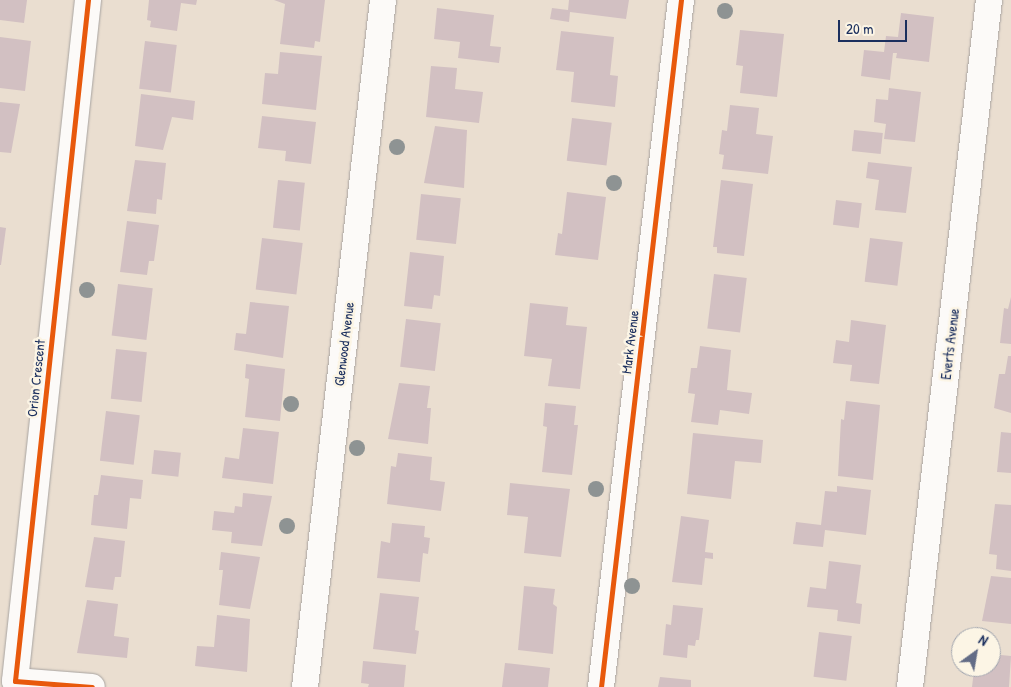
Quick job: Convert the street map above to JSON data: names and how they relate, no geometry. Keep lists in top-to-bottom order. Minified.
{"streets":{"street":["Mark Avenue","Glenwood Avenue","Everts Avenue","Orion Crescent"]},"scale_bar":"20 m","north":"top right"}
